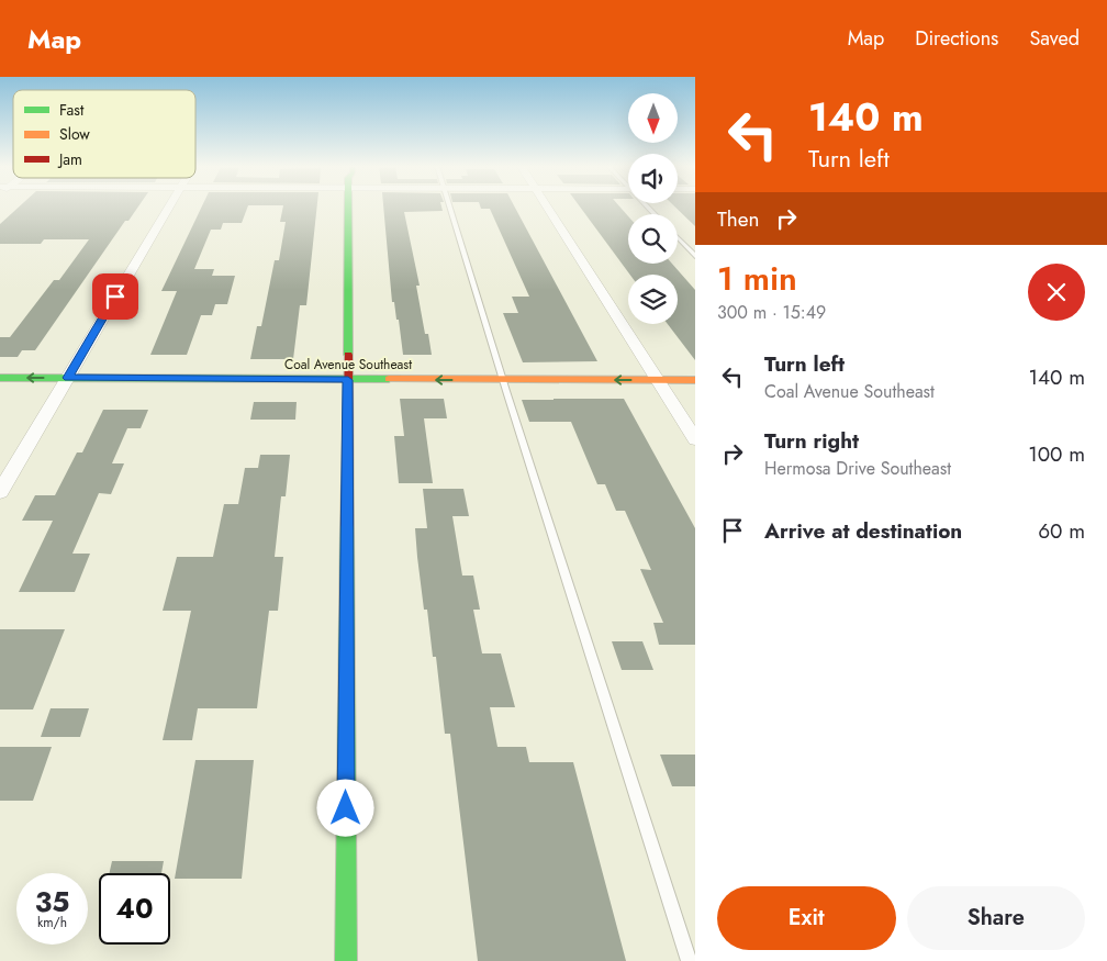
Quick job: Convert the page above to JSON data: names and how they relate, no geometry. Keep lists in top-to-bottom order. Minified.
{"streets":{"street":["Coal Avenue Southeast"]},"one_way":["Coal Avenue Southeast"],"legend":["Fast","Slow","Jam"],"north":"bottom","page":{"header":"Map","nav":["Map","Directions","Saved"],"turn":["140 m","Turn left"],"then":"Then","heading":["1 min","300 m · 15:49"],"list":[{"name":"Turn left","note":"Coal Avenue Southeast","value":"140 m"},{"name":"Turn right","note":"Hermosa Drive Southeast","value":"100 m"},{"name":"Arrive at destination","value":"60 m"}],"speed":"35 km/h","limit":"40","buttons":["Exit","Share"]}}
